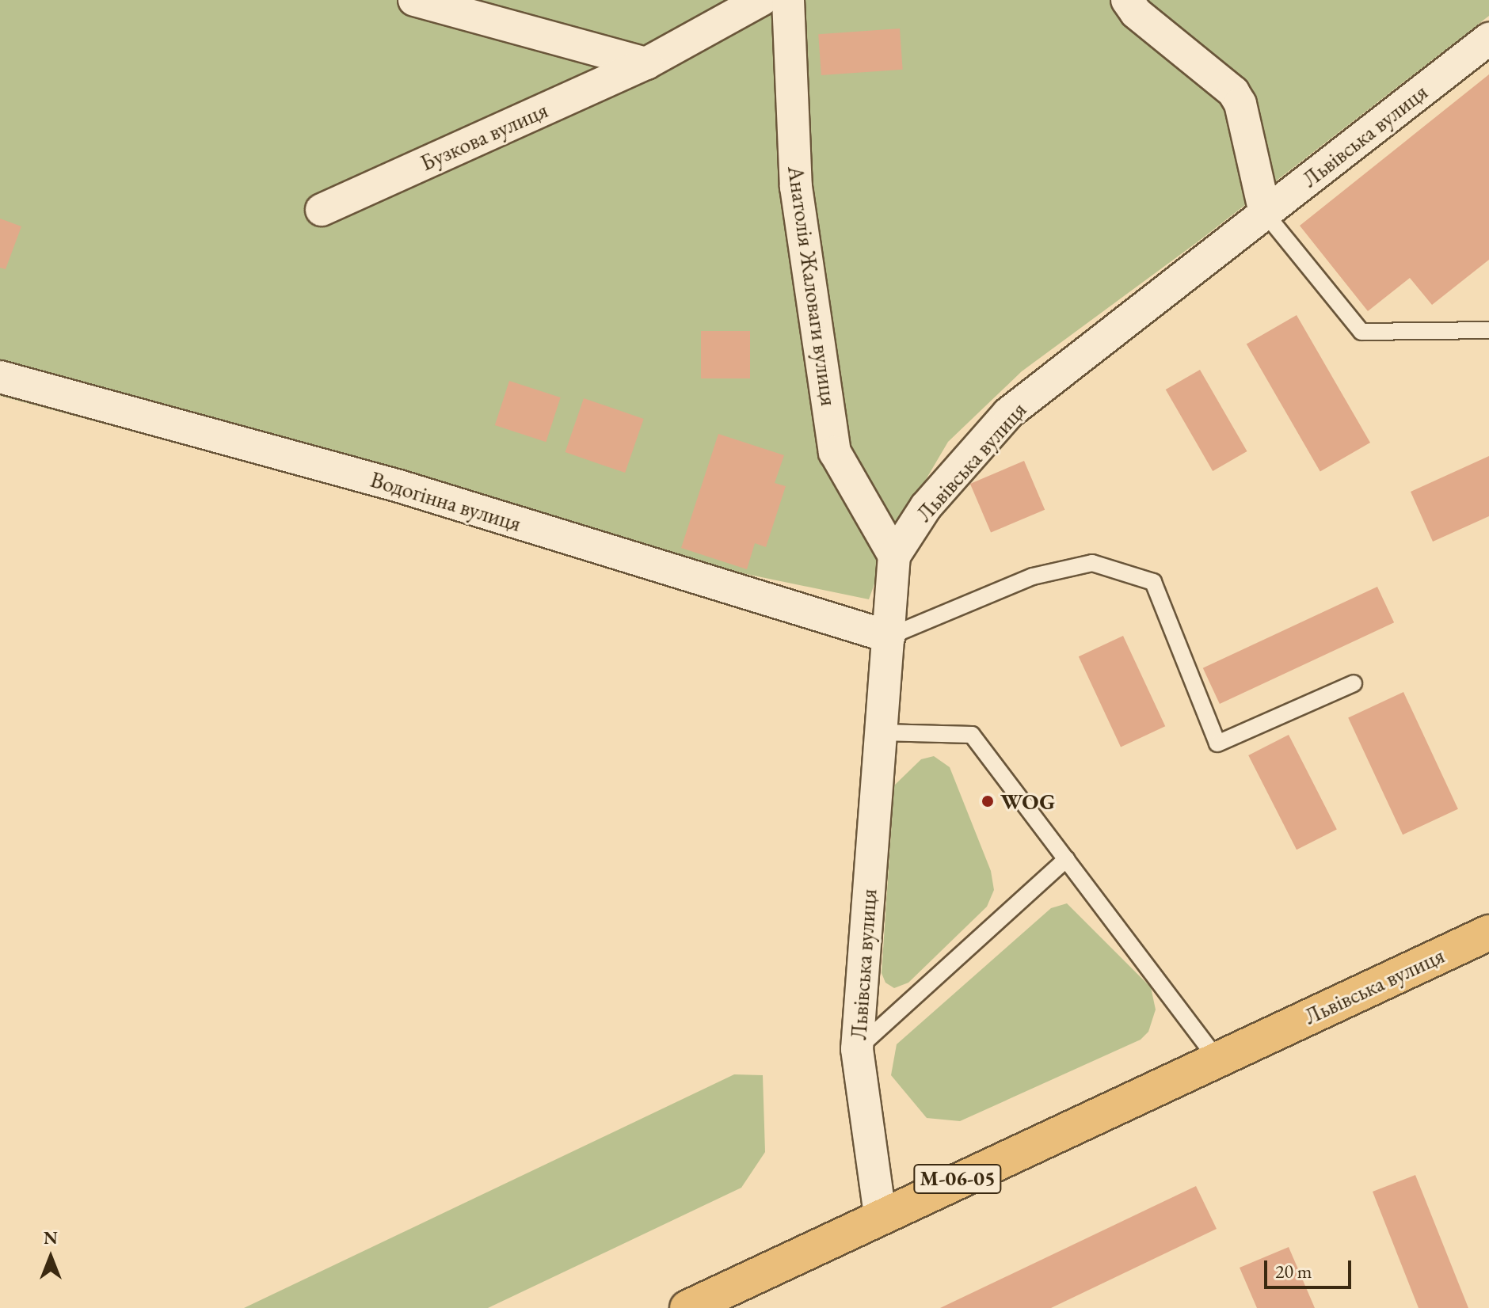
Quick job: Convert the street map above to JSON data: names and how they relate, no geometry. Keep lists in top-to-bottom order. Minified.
{"streets":{"highway":["Львівська вулиця","М-06-05"],"street":["Бузкова вулиця","Анатолія Жаловаги вулиця","Водогінна вулиця"]},"crossings":[["Львівська вулиця","Анатолія Жаловаги вулиця"],["Львівська вулиця","Водогінна вулиця"]],"places":["WOG"],"scale_bar":"20 m","north":"top"}
